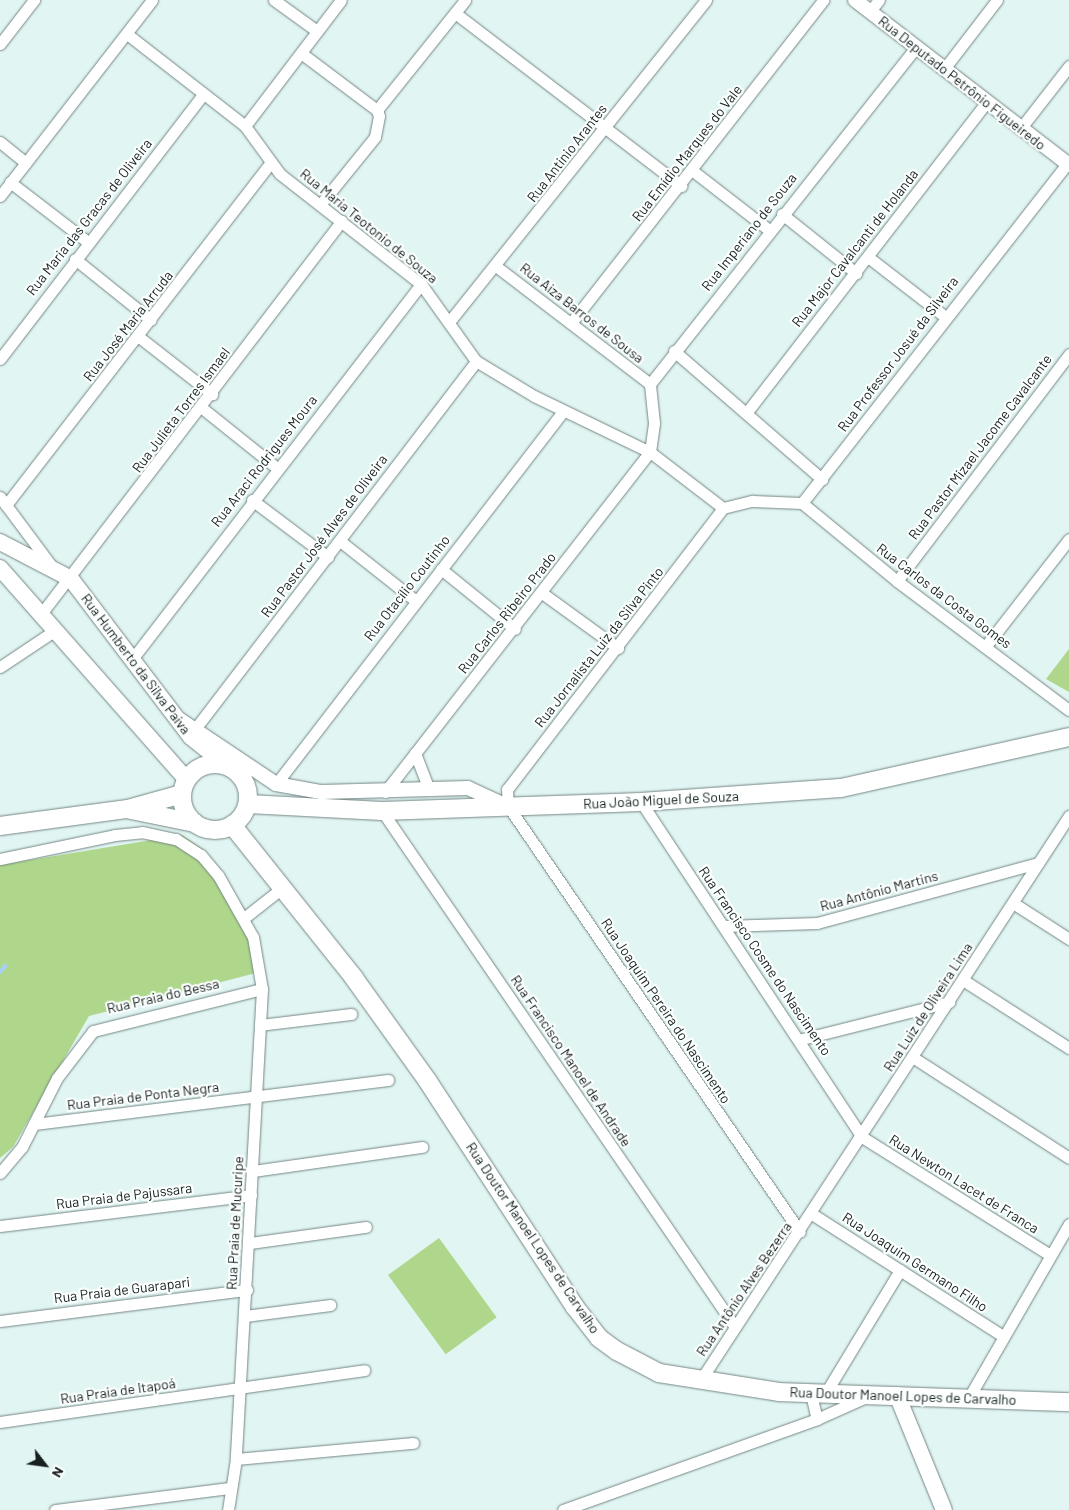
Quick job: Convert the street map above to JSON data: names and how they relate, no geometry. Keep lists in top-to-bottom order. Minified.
{"streets":{"main road":["Rua Humberto da Silva Paiva","Rua João Miguel de Souza","Rua Doutor Manoel Lopes de Carvalho"],"street":["Rua Deputado Petrônio Figueiredo","Rua Antinio Arantes","Rua Emídio Marques do Vale","Rua Maria das Gracas de Oliveira","Rua Maria Teotonio de Souza","Rua Imperiano de Souza","Rua Major Cavalcanti de Holanda","Rua Aiza Barros de Sousa","Rua José Maria Arruda","Rua Professor Josué da Silveira","Rua Julieta Torres Ismael","Rua Pastor Mizael Jacome Cavalcante","Rua Araci Rodrigues Moura","Rua Pastor José Alves de Oliveira","Rua Otacílio Coutinho","Rua Carlos da Costa Gomes","Rua Carlos Ribeiro Prado","Rua Jornalista Luiz da Silva Pinto","Rua Antônio Martins","Rua Francisco Cosme do Nascimento","Rua Praia do Bessa","Rua Luiz de Oliveira Lima","Rua Joaquim Pereira do Nascimento","Rua Francisco Manoel de Andrade","Rua Praia de Ponta Negra","Rua Newton Lacet de Franca","Rua Praia de Pajussara","Rua Praia de Mucuripe","Rua Joaquim Germano Filho","Rua Antônio Alves Bezerra","Rua Praia de Guarapari","Rua Praia de Itapoá"]},"crossings":[["Rua Deputado Petrônio Figueiredo","Rua Imperiano de Souza"],["Rua Deputado Petrônio Figueiredo","Rua Major Cavalcanti de Holanda"],["Rua Deputado Petrônio Figueiredo","Rua Professor Josué da Silveira"],["Rua Antinio Arantes","Rua Maria Teotonio de Souza"],["Rua Antinio Arantes","Rua Aiza Barros de Sousa"],["Rua Emídio Marques do Vale","Rua Aiza Barros de Sousa"],["Rua Maria das Gracas de Oliveira","Rua Maria Teotonio de Souza"],["Rua Maria Teotonio de Souza","Rua José Maria Arruda"],["Rua Maria Teotonio de Souza","Rua Julieta Torres Ismael"],["Rua Maria Teotonio de Souza","Rua Araci Rodrigues Moura"],["Rua Maria Teotonio de Souza","Rua Pastor José Alves de Oliveira"],["Rua Maria Teotonio de Souza","Rua Otacílio Coutinho"],["Rua Maria Teotonio de Souza","Rua Carlos Ribeiro Prado"],["Rua Maria Teotonio de Souza","Rua Jornalista Luiz da Silva Pinto"],["Rua Imperiano de Souza","Rua Aiza Barros de Sousa"],["Rua Professor Josué da Silveira","Rua Carlos da Costa Gomes"],["Rua Julieta Torres Ismael","Rua Humberto da Silva Paiva"],["Rua Pastor Mizael Jacome Cavalcante","Rua Carlos da Costa Gomes"],["Rua Araci Rodrigues Moura","Rua Humberto da Silva Paiva"],["Rua Jornalista Luiz da Silva Pinto","Rua João Miguel de Souza"],["Rua Jornalista Luiz da Silva Pinto","Rua Joaquim Pereira do Nascimento"],["Rua Humberto da Silva Paiva","Rua João Miguel de Souza"],["Rua Humberto da Silva Paiva","Rua Doutor Manoel Lopes de Carvalho"],["Rua João Miguel de Souza","Rua Francisco Cosme do Nascimento"],["Rua João Miguel de Souza","Rua Joaquim Pereira do Nascimento"],["Rua João Miguel de Souza","Rua Francisco Manoel de Andrade"],["Rua João Miguel de Souza","Rua Doutor Manoel Lopes de Carvalho"],["Rua Antônio Martins","Rua Francisco Cosme do Nascimento"],["Rua Antônio Martins","Rua Luiz de Oliveira Lima"],["Rua Francisco Cosme do Nascimento","Rua Luiz de Oliveira Lima"],["Rua Francisco Cosme do Nascimento","Rua Newton Lacet de Franca"],["Rua Praia do Bessa","Rua Praia de Ponta Negra"],["Rua Praia do Bessa","Rua Praia de Mucuripe"],["Rua Luiz de Oliveira Lima","Rua Newton Lacet de Franca"],["Rua Luiz de Oliveira Lima","Rua Joaquim Germano Filho"],["Rua Luiz de Oliveira Lima","Rua Antônio Alves Bezerra"],["Rua Joaquim Pereira do Nascimento","Rua Antônio Alves Bezerra"],["Rua Francisco Manoel de Andrade","Rua Antônio Alves Bezerra"],["Rua Praia de Ponta Negra","Rua Praia de Mucuripe"],["Rua Praia de Pajussara","Rua Praia de Mucuripe"],["Rua Praia de Mucuripe","Rua Praia de Guarapari"],["Rua Praia de Mucuripe","Rua Praia de Itapoá"],["Rua Doutor Manoel Lopes de Carvalho","Rua Antônio Alves Bezerra"],["Rua Joaquim Germano Filho","Rua Antônio Alves Bezerra"]],"north":"bottom right"}
